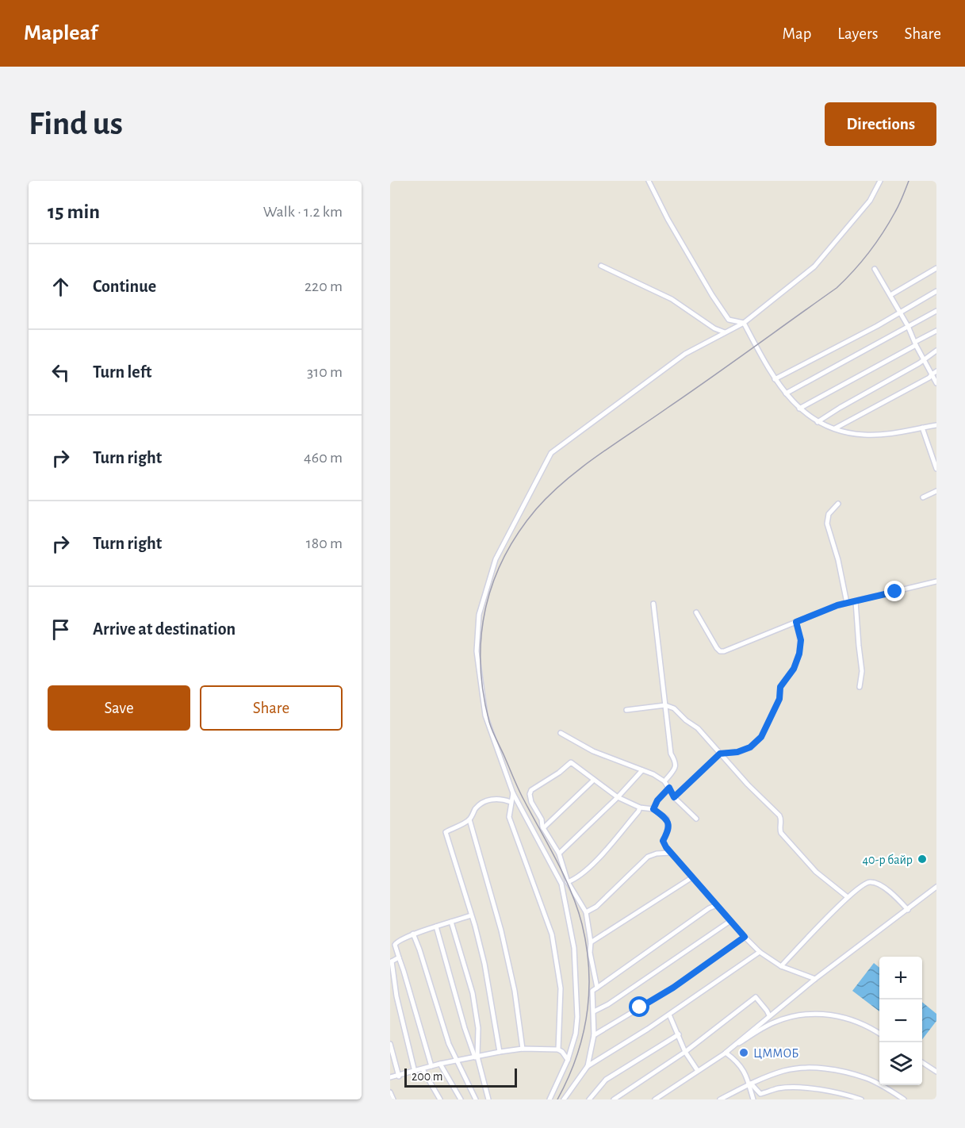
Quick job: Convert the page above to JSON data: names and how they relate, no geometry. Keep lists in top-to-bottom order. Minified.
{"places":["40-р байр","ЦММОБ"],"scale_bar":"200 m","page":{"header":"Mapleaf","nav":["Map","Layers","Share"],"buttons":["Directions",["Save","Share"]],"title":"Find us","heading":["15 min","Walk · 1.2 km"],"list":[["Continue","220 m"],["Turn left","310 m"],["Turn right","460 m"],["Turn right","180 m"],"Arrive at destination"],"map_buttons":["+","−"],"scale":"200 m"}}
